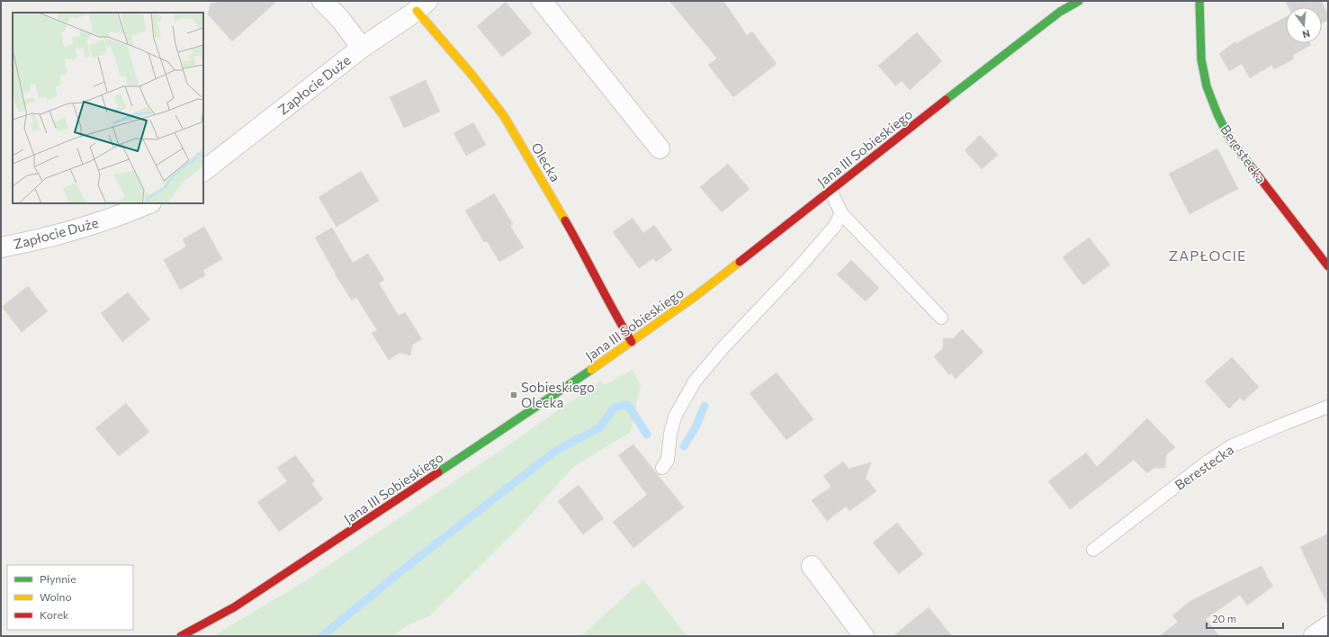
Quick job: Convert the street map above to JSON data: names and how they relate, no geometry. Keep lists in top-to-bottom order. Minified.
{"streets":{"street":["Zapłocie Duże","Jana III Sobieskiego","Berestecka","Olecka"]},"crossings":[["Zapłocie Duże","Olecka"],["Jana III Sobieskiego","Olecka"]],"districts":["ZAPŁOCIE"],"places":{"transit":["Sobieskiego Olecka"]},"legend":["Płynnie","Wolno","Korek"],"scale_bar":"20 m","north":"bottom"}
